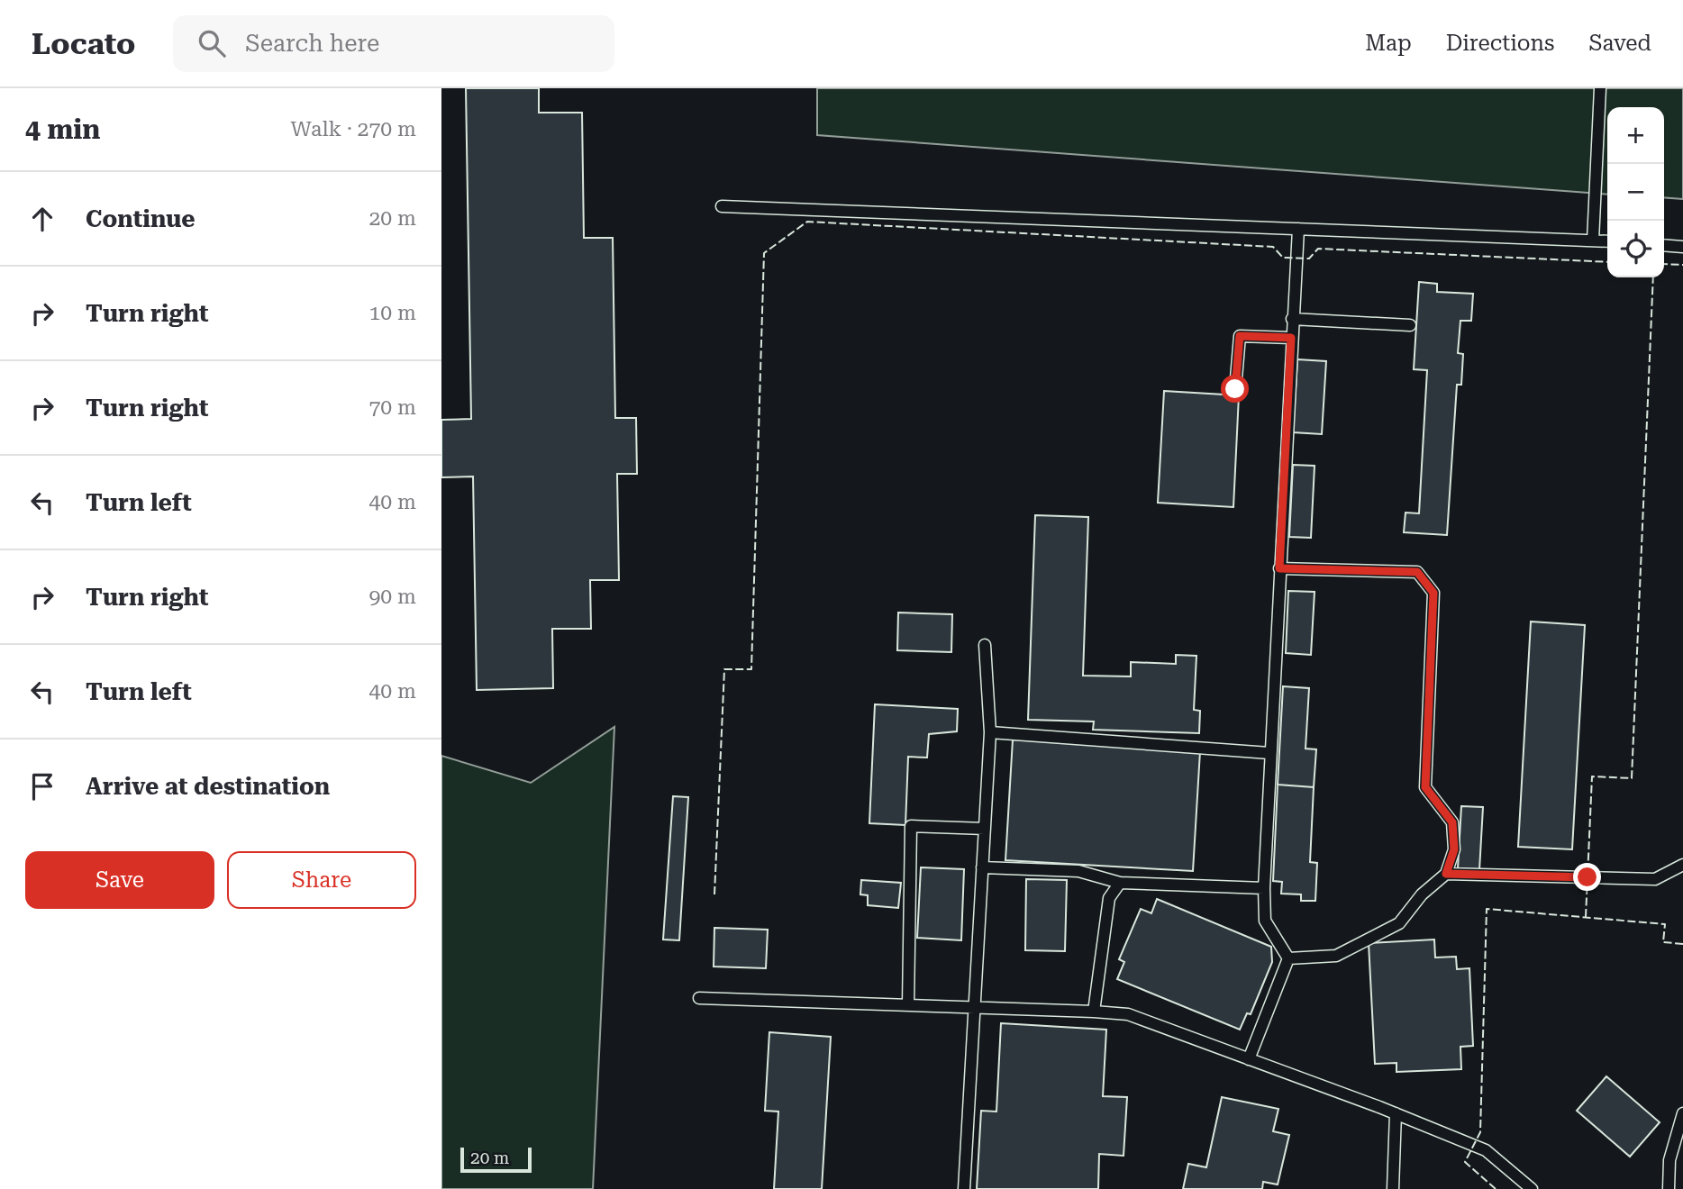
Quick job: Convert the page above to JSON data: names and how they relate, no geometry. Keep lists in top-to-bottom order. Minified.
{"scale_bar":"20 m","page":{"header":"Locato","search":"Search here","nav":["Map","Directions","Saved"],"heading":["4 min","Walk · 270 m"],"map_buttons":["+","−"],"list":[["Continue","20 m"],["Turn right","10 m"],["Turn right","70 m"],["Turn left","40 m"],["Turn right","90 m"],["Turn left","40 m"],"Arrive at destination"],"buttons":["Save","Share"],"scale":"20 m"}}
